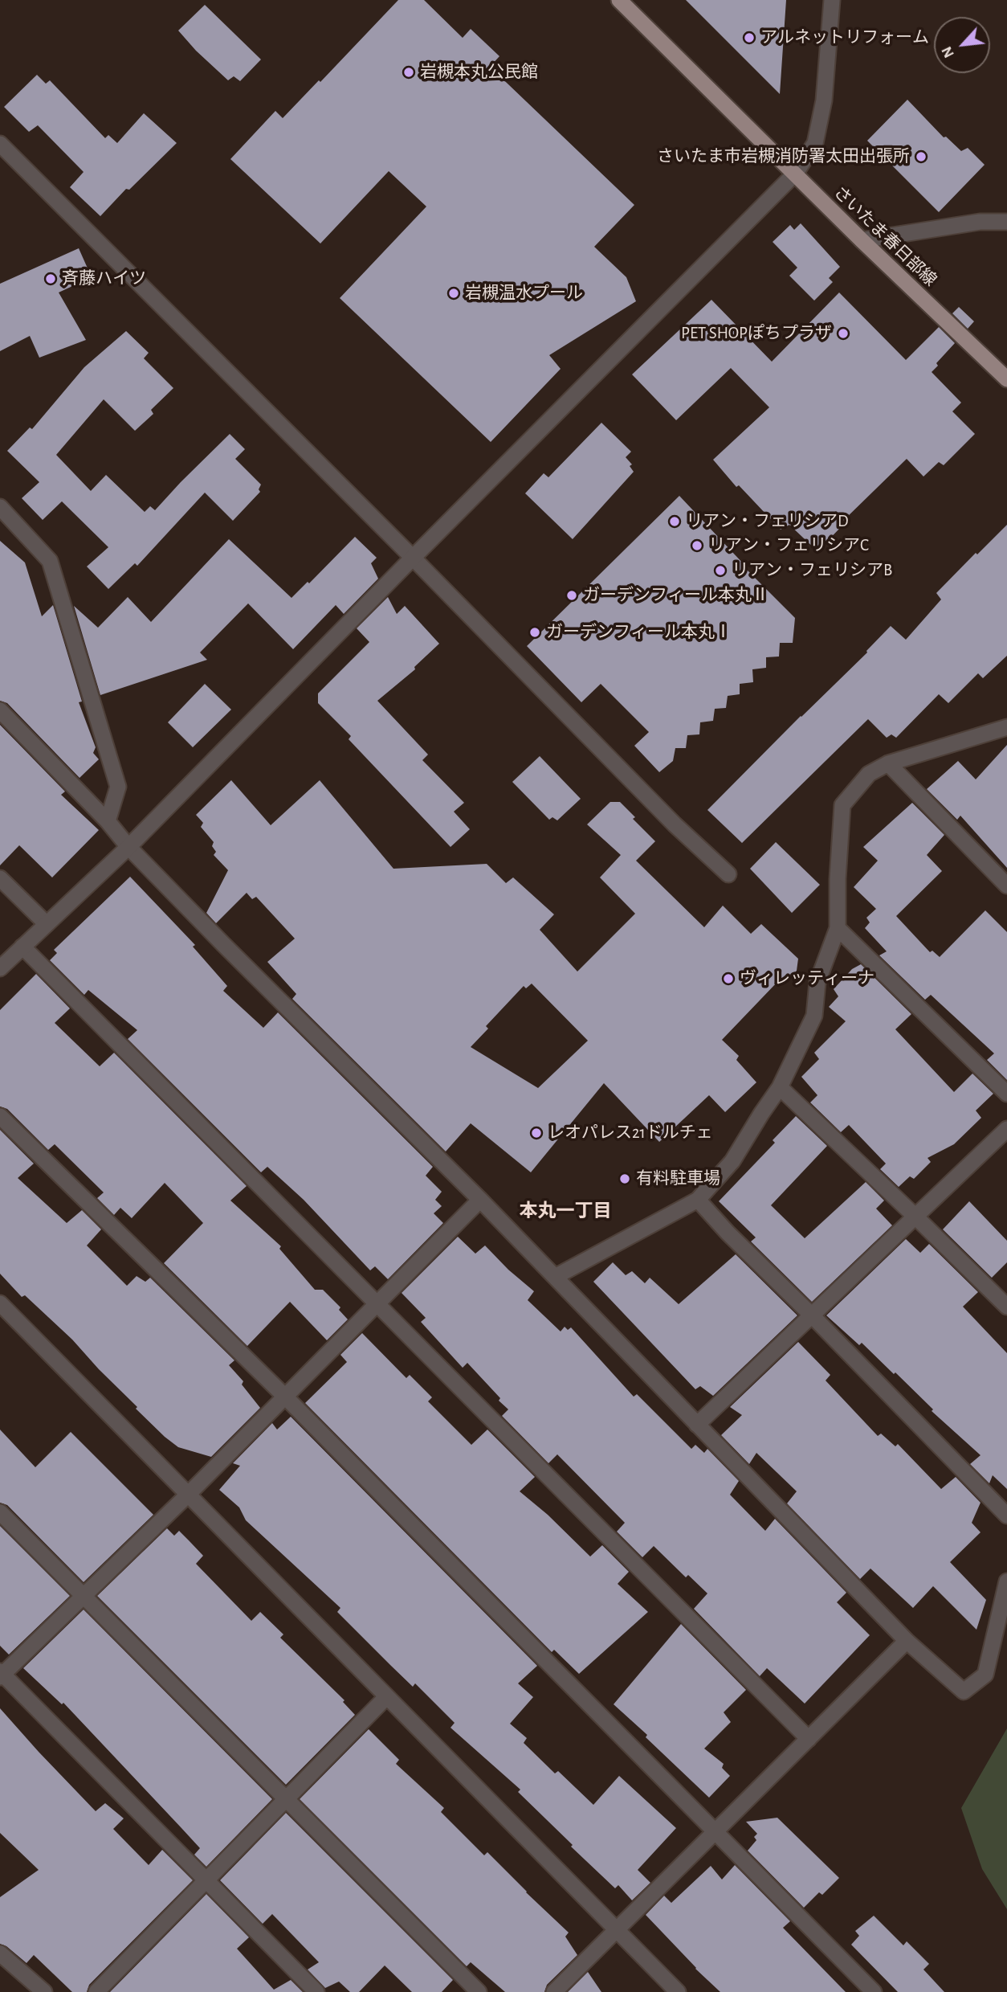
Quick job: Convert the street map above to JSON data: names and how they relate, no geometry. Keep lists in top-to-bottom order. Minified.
{"streets":{"main road":["さいたま春日部線"]},"districts":["本丸一丁目"],"places":["アルネットリフォーム","岩槻本丸公民館","さいたま市岩槻消防署太田出張所","斉藤ハイツ","岩槻温水プール","PET SHOPぽちプラザ","リアン・フェリシアD","リアン・フェリシアC","リアン・フェリシアB","ガーデンフィール本丸Ⅱ","ガーデンフィール本丸Ⅰ","ヴィレッティーナ","レオパレス21ドルチェ","有料駐車場"],"north":"bottom left"}
